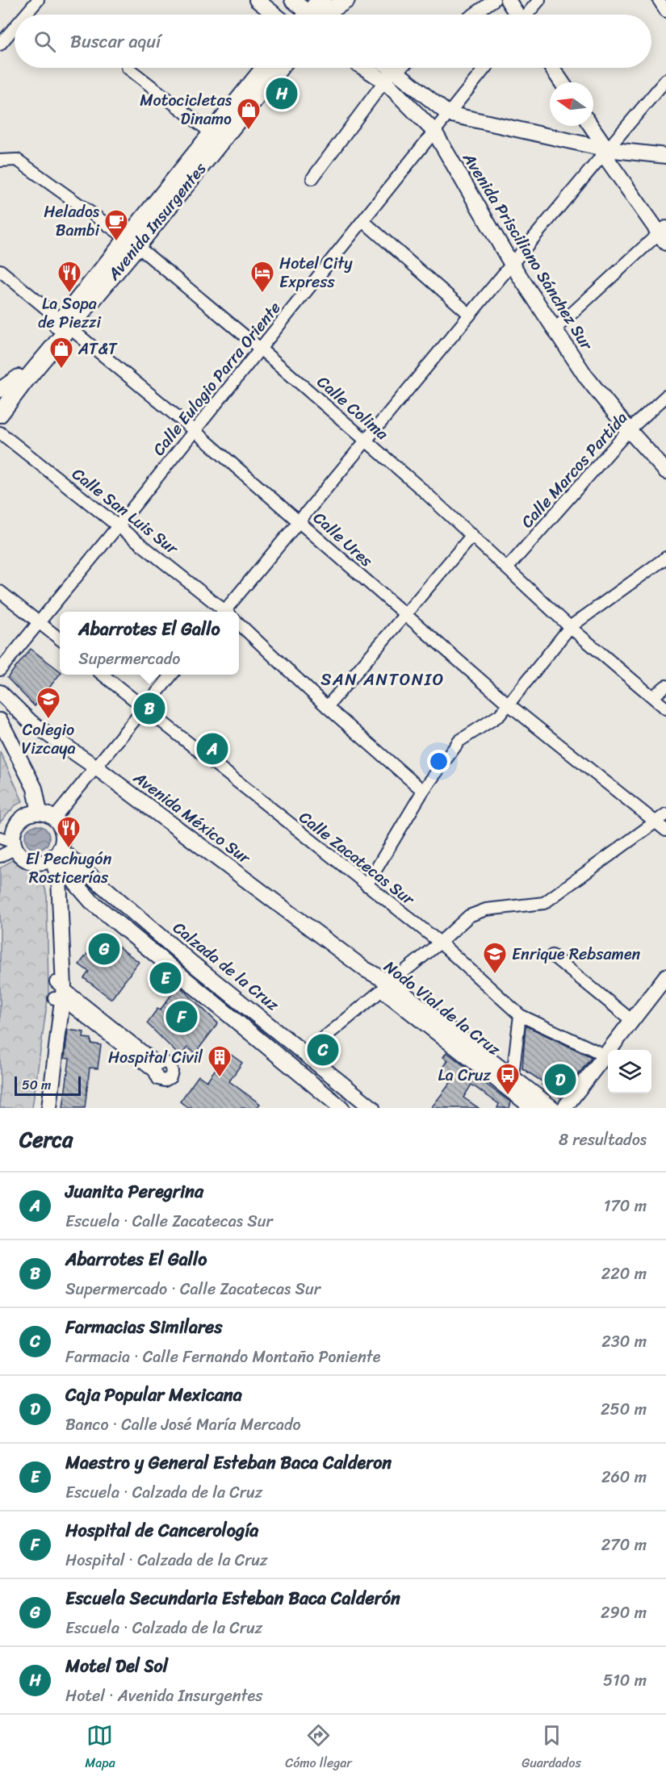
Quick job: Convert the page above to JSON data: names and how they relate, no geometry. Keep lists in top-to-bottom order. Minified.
{"streets":{"highway":["Avenida Insurgentes"],"main road":["Avenida Prisciliano Sánchez Sur","Avenida México Sur","Calzada de la Cruz","Nodo Vial de la Cruz"],"street":["Calle Eulogio Parra Oriente","Calle Colima","Calle Marcos Partida","Calle San Luis Sur","Calle Ures","Calle Zacatecas Sur"]},"crossings":[["Avenida Insurgentes","Calle Colima"],["Avenida Insurgentes","Calle Ures"],["Avenida Prisciliano Sánchez Sur","Calle Eulogio Parra Oriente"],["Avenida Prisciliano Sánchez Sur","Calle Marcos Partida"],["Calle Eulogio Parra Oriente","Calle Colima"],["Calle Eulogio Parra Oriente","Calle San Luis Sur"],["Calle Eulogio Parra Oriente","Calle Ures"],["Calle Colima","Calle Marcos Partida"],["Avenida México Sur","Nodo Vial de la Cruz"]],"districts":["SAN ANTONIO"],"places":{"shop":["Motocicletas Dinamo","AT&T"],"cafe":["Helados Bambi"],"restaurant":["La Sopa de Piezzi","El Pechugón Rosticerías"],"hotel":["Hotel City Express"],"school or university":["Colegio Vizcaya","Enrique Rebsamen"],"building":["Hospital Civil"],"bus stop":["La Cruz"]},"scale_bar":"50 m","north":"left","page":{"search":"Buscar aquí","pins":["H","B","A","G","E","F","C","D"],"popup":["Abarrotes El Gallo","Supermercado"],"scale":"50 m","heading":["Cerca","8 resultados"],"list":[{"mark":"A","name":"Juanita Peregrina","note":"Escuela · Calle Zacatecas Sur","value":"170 m"},{"mark":"B","name":"Abarrotes El Gallo","note":"Supermercado · Calle Zacatecas Sur","value":"220 m"},{"mark":"C","name":"Farmacias Similares","note":"Farmacia · Calle Fernando Montaño Poniente","value":"230 m"},{"mark":"D","name":"Caja Popular Mexicana","note":"Banco · Calle José María Mercado","value":"250 m"},{"mark":"E","name":"Maestro y General Esteban Baca Calderon","note":"Escuela · Calzada de la Cruz","value":"260 m"},{"mark":"F","name":"Hospital de Cancerología","note":"Hospital · Calzada de la Cruz","value":"270 m"},{"mark":"G","name":"Escuela Secundaria Esteban Baca Calderón","note":"Escuela · Calzada de la Cruz","value":"290 m"},{"mark":"H","name":"Motel Del Sol","note":"Hotel · Avenida Insurgentes","value":"510 m"}],"nav":["Mapa","Cómo llegar","Guardados"]}}
